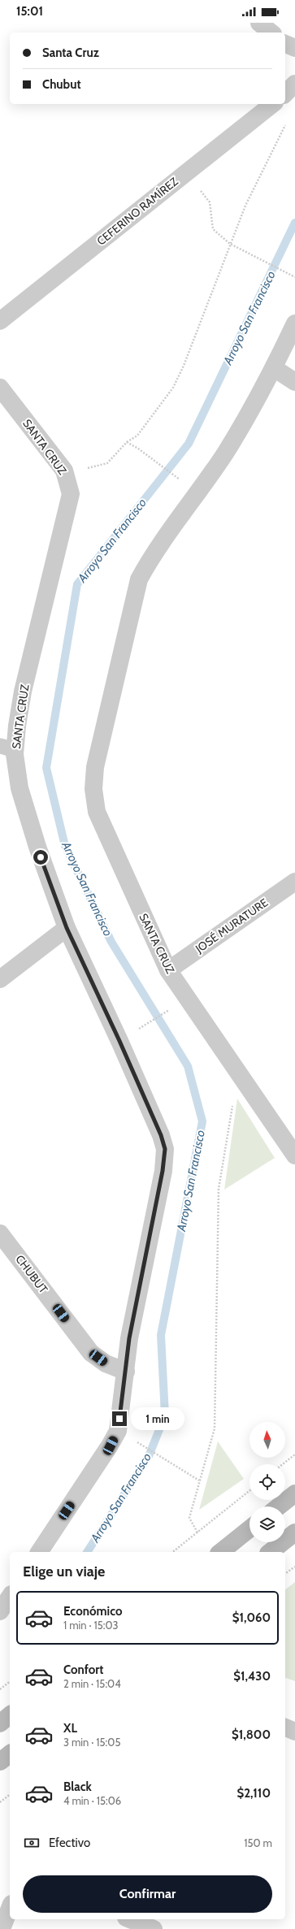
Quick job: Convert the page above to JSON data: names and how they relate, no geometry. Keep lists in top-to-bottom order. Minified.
{"streets":{"street":["CEFERINO RAMÍREZ","SANTA CRUZ","JOSÉ MURATURE","CHUBUT"]},"crossings":[["SANTA CRUZ","JOSÉ MURATURE"],["SANTA CRUZ","CHUBUT"]],"water":["Arroyo San Francisco"],"north":"top","page":{"status":"15:01","banner":["Santa Cruz","Chubut"],"bubble":"1 min","heading":"Elige un viaje","list":[{"name":"Económico","note":"1 min · 15:03","value":"$1,060"},{"name":"Confort","note":"2 min · 15:04","value":"$1,430"},{"name":"XL","note":"3 min · 15:05","value":"$1,800"},{"name":"Black","note":"4 min · 15:06","value":"$2,110"}],"pay":["Efectivo","150 m"],"buttons":"Confirmar"}}
